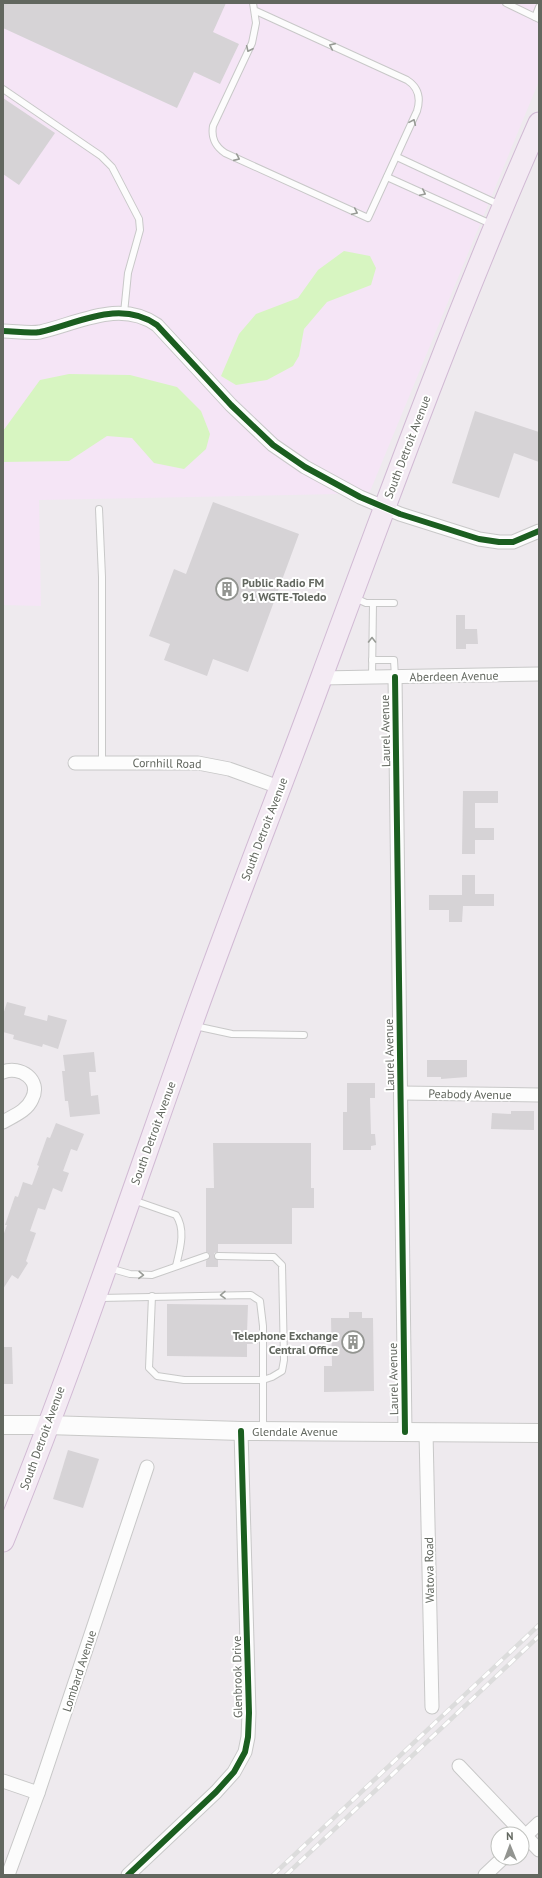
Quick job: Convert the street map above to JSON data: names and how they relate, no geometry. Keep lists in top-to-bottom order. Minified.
{"streets":{"main road":["South Detroit Avenue","Glendale Avenue"],"street":["Aberdeen Avenue","Laurel Avenue","Cornhill Road","Peabody Avenue","Watova Road","Lombard Avenue","Glenbrook Drive"]},"crossings":[["South Detroit Avenue","Aberdeen Avenue"],["South Detroit Avenue","Cornhill Road"],["South Detroit Avenue","Glendale Avenue"],["Aberdeen Avenue","Laurel Avenue"],["Laurel Avenue","Peabody Avenue"],["Laurel Avenue","Glendale Avenue"],["Glendale Avenue","Watova Road"],["Glendale Avenue","Glenbrook Drive"]],"places":{"building":["Public Radio FM 91 WGTE-Toledo","Telephone Exchange Central Office"]},"north":"top"}
